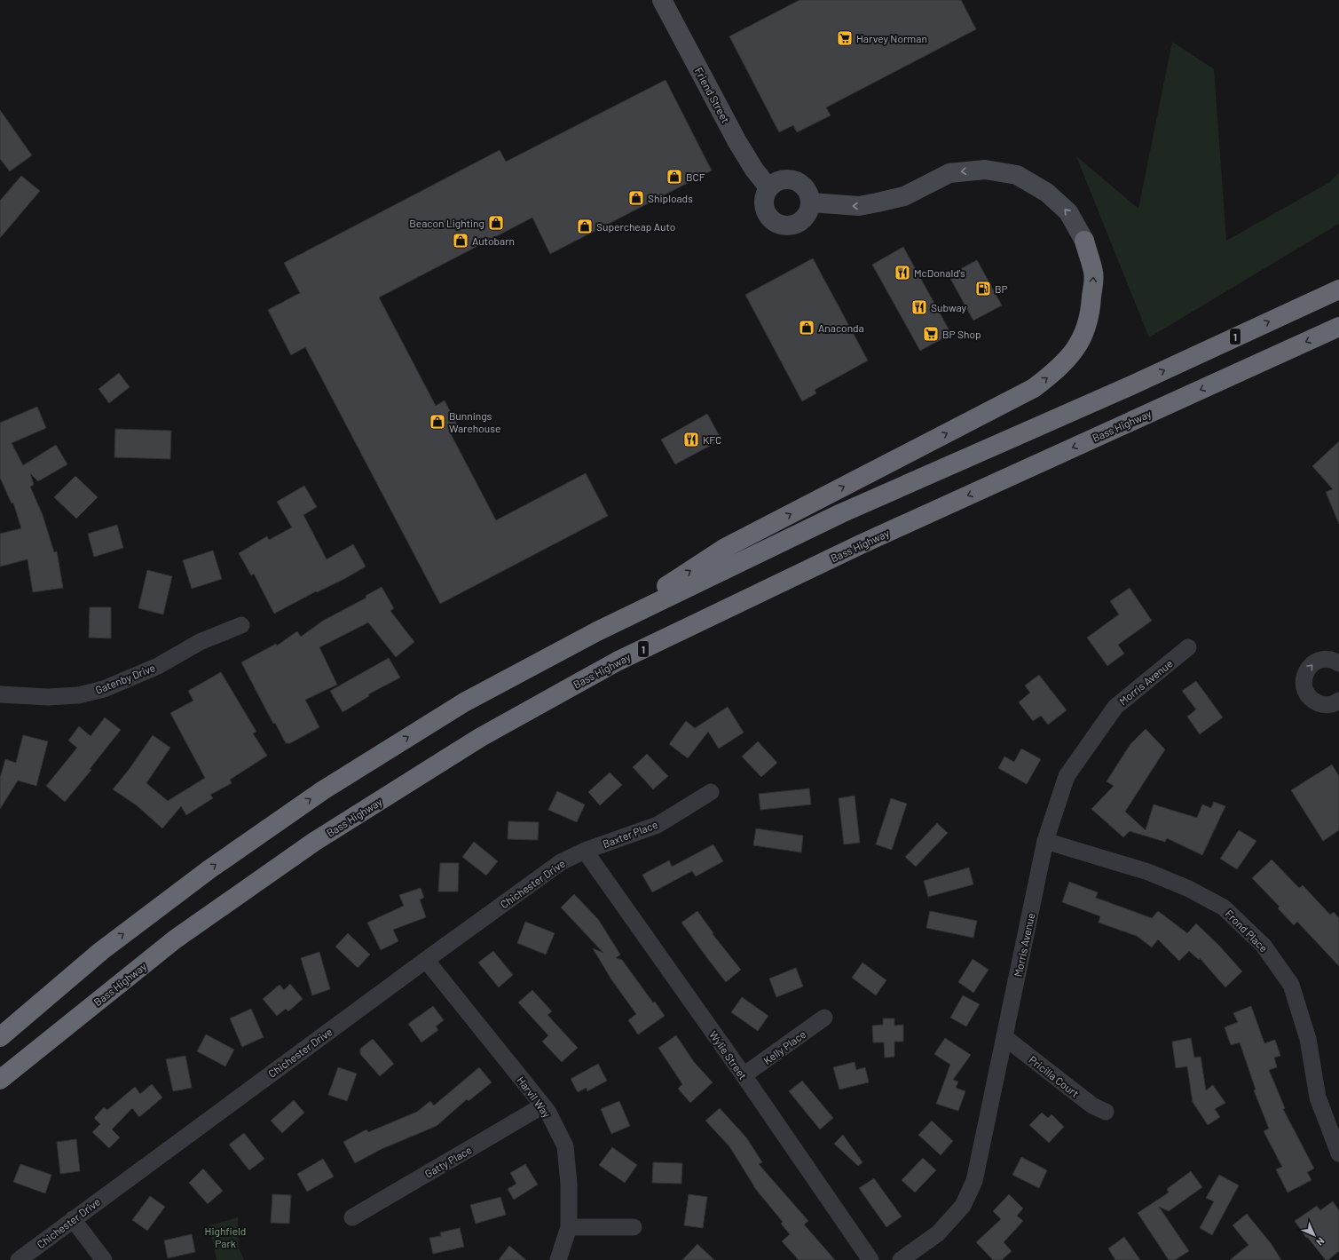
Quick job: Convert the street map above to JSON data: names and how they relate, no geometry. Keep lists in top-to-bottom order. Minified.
{"streets":{"highway":["1","Bass Highway"],"street":["Friend Street","Gatenby Drive","Morris Avenue","Baxter Place","Chichester Drive","Frond Place","Kelly Place","Wylie Street","Pricilla Court","Harvil Way","Gatty Place"]},"crossings":[["Morris Avenue","Frond Place"],["Morris Avenue","Pricilla Court"],["Baxter Place","Chichester Drive"],["Baxter Place","Wylie Street"],["Chichester Drive","Wylie Street"],["Chichester Drive","Harvil Way"],["Kelly Place","Wylie Street"],["Harvil Way","Gatty Place"]],"parks":["Highfield Park"],"places":{"supermarket":["Harvey Norman","BP Shop"],"shop":["BCF","Shiploads","Beacon Lighting","Supercheap Auto","Autobarn","Anaconda","Bunnings Warehouse"],"restaurant":["McDonald's","Subway","KFC"],"fuel station":["BP"]},"north":"bottom right"}
